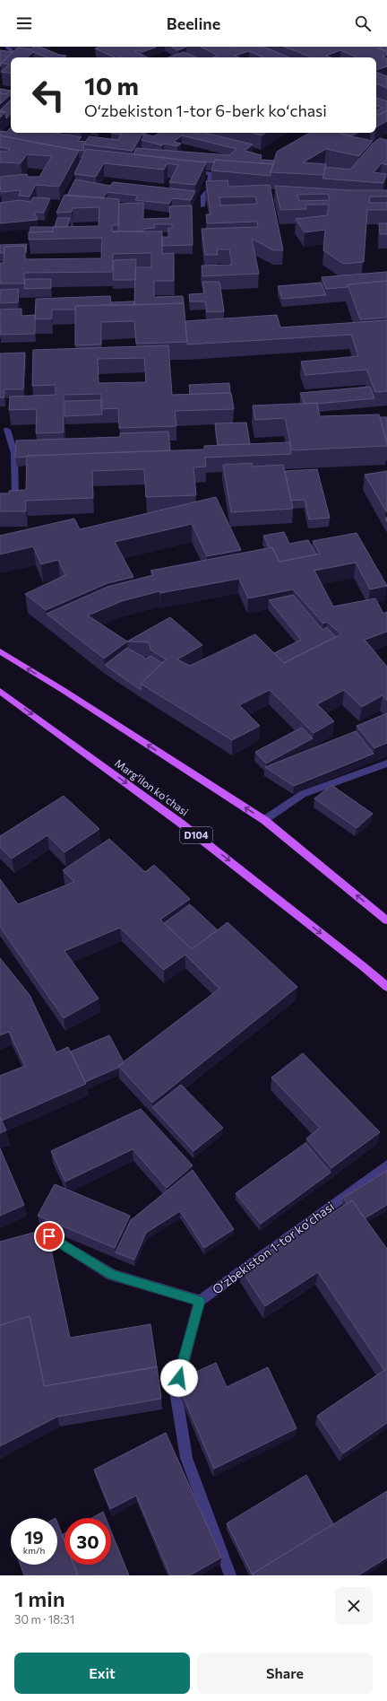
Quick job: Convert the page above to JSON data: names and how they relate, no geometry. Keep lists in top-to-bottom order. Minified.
{"streets":{"main road":["Margʻilon koʻchasi","D104"],"street":["O‘zbekiston 1-tor ko‘chasi"]},"page":{"header":"Beeline","turn":["10 m","Oʻzbekiston 1-tor 6-berk koʻchasi"],"speed":"19 km/h","limit":"30","heading":["1 min","30 m · 18:31"],"buttons":["Exit","Share"]}}
